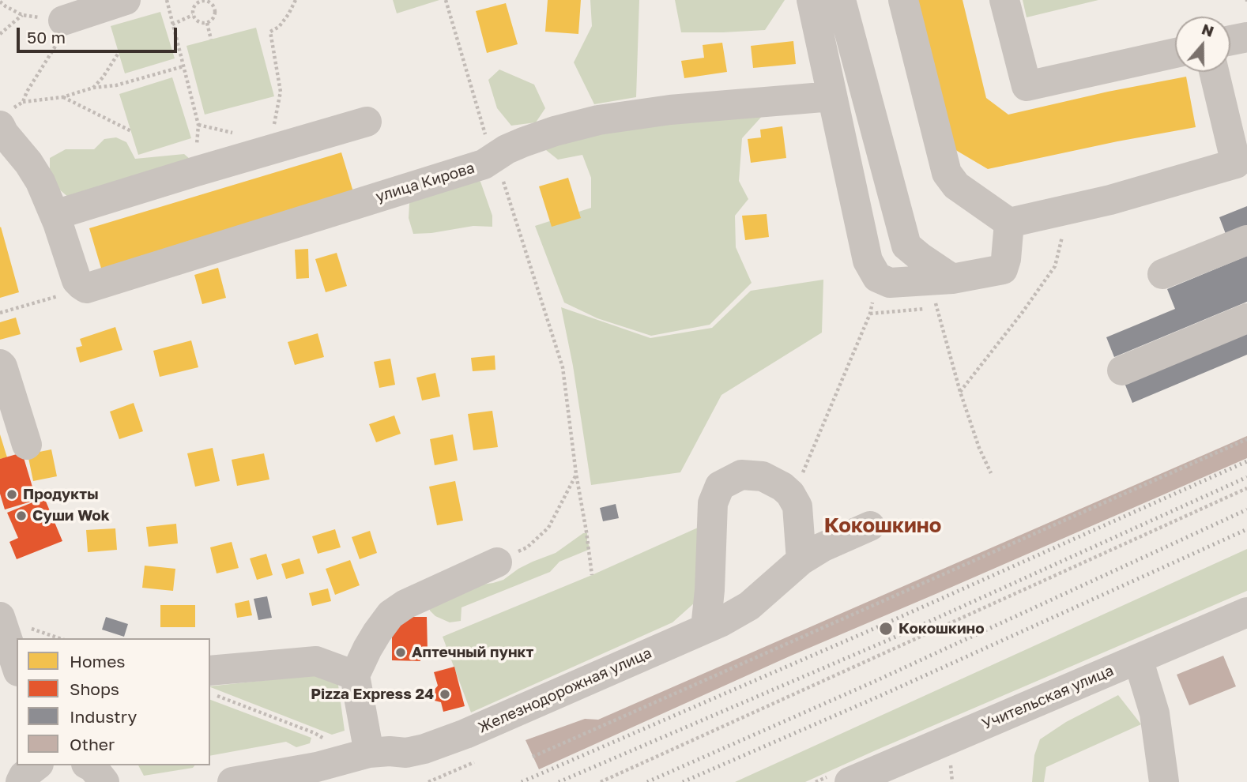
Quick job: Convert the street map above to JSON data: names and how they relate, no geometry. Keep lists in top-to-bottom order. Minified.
{"streets":{"street":["улица Кирова","Железнодорожная улица","Учительская улица"]},"districts":["Кокошкино"],"places":["Продукты","Суши Wok","Кокошкино","Аптечный пункт","Pizza Express 24"],"legend":["Homes","Shops","Industry","Other"],"scale_bar":"50 m","north":"top"}
